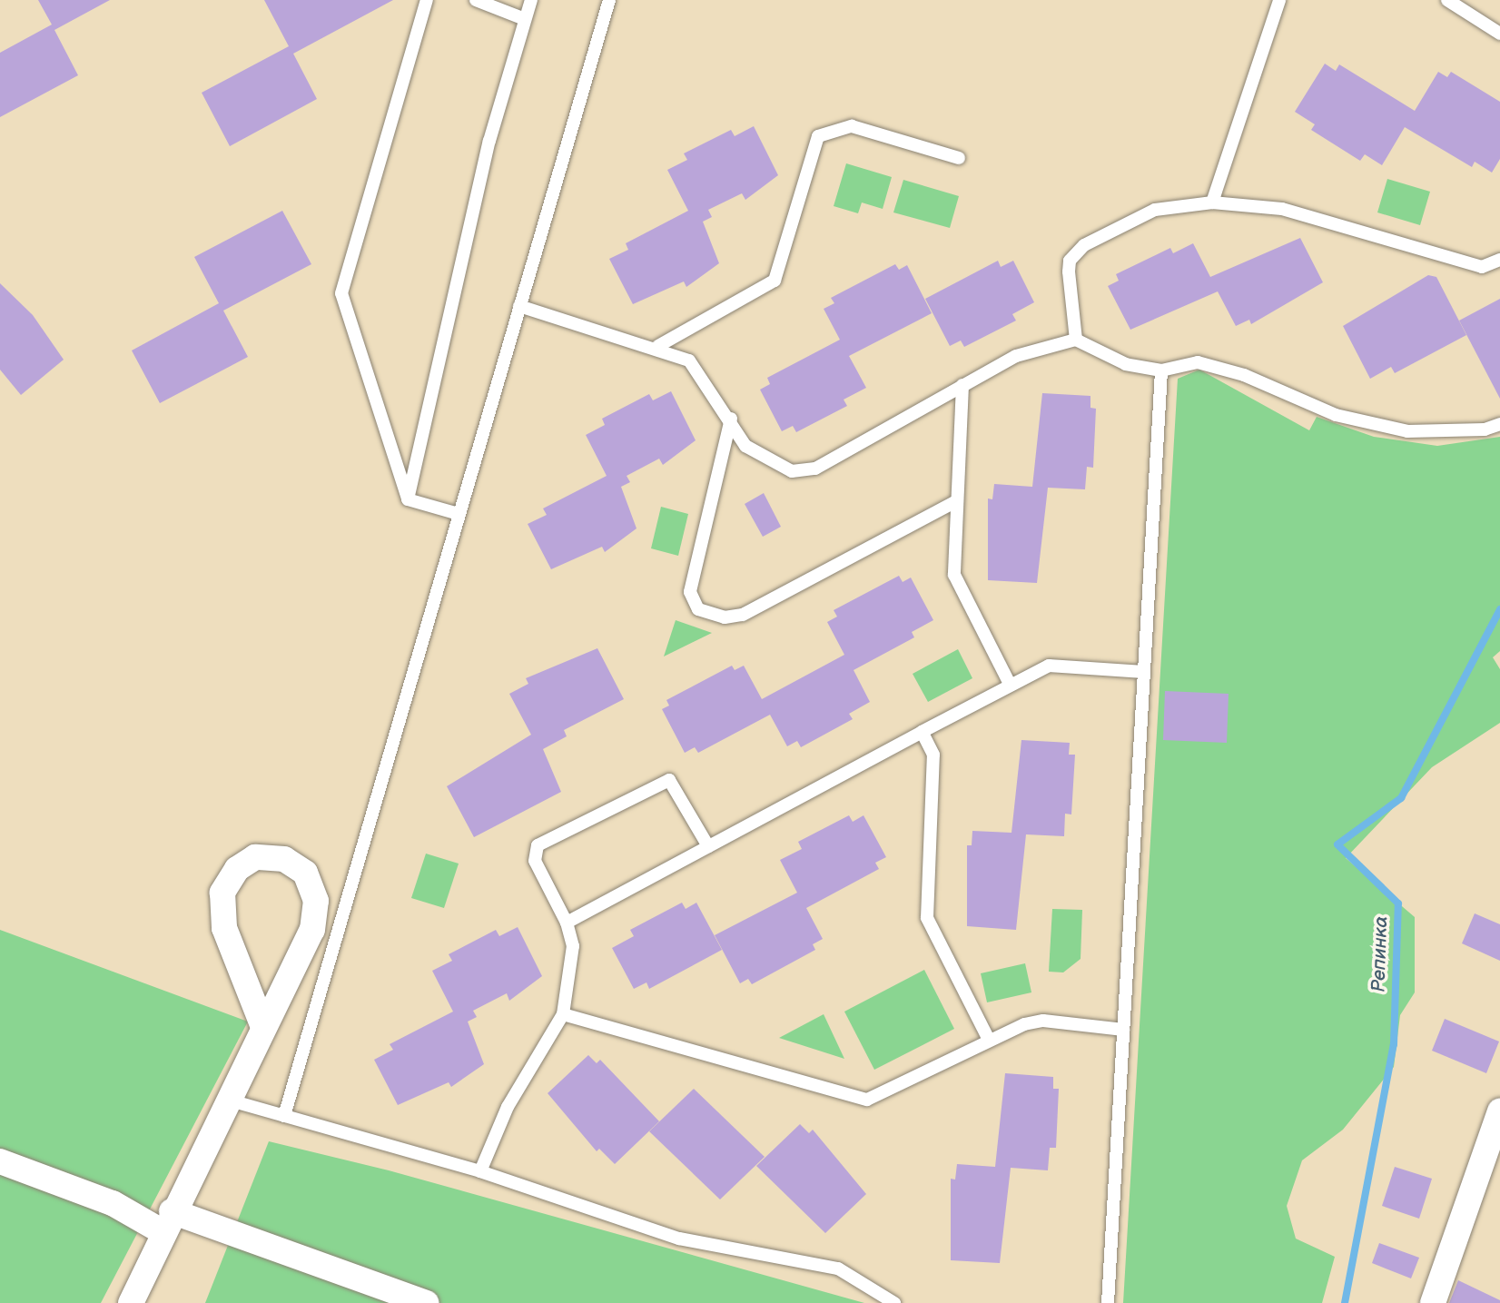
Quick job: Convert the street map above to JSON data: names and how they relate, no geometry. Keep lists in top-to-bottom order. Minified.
{"water":["Репинка"]}
